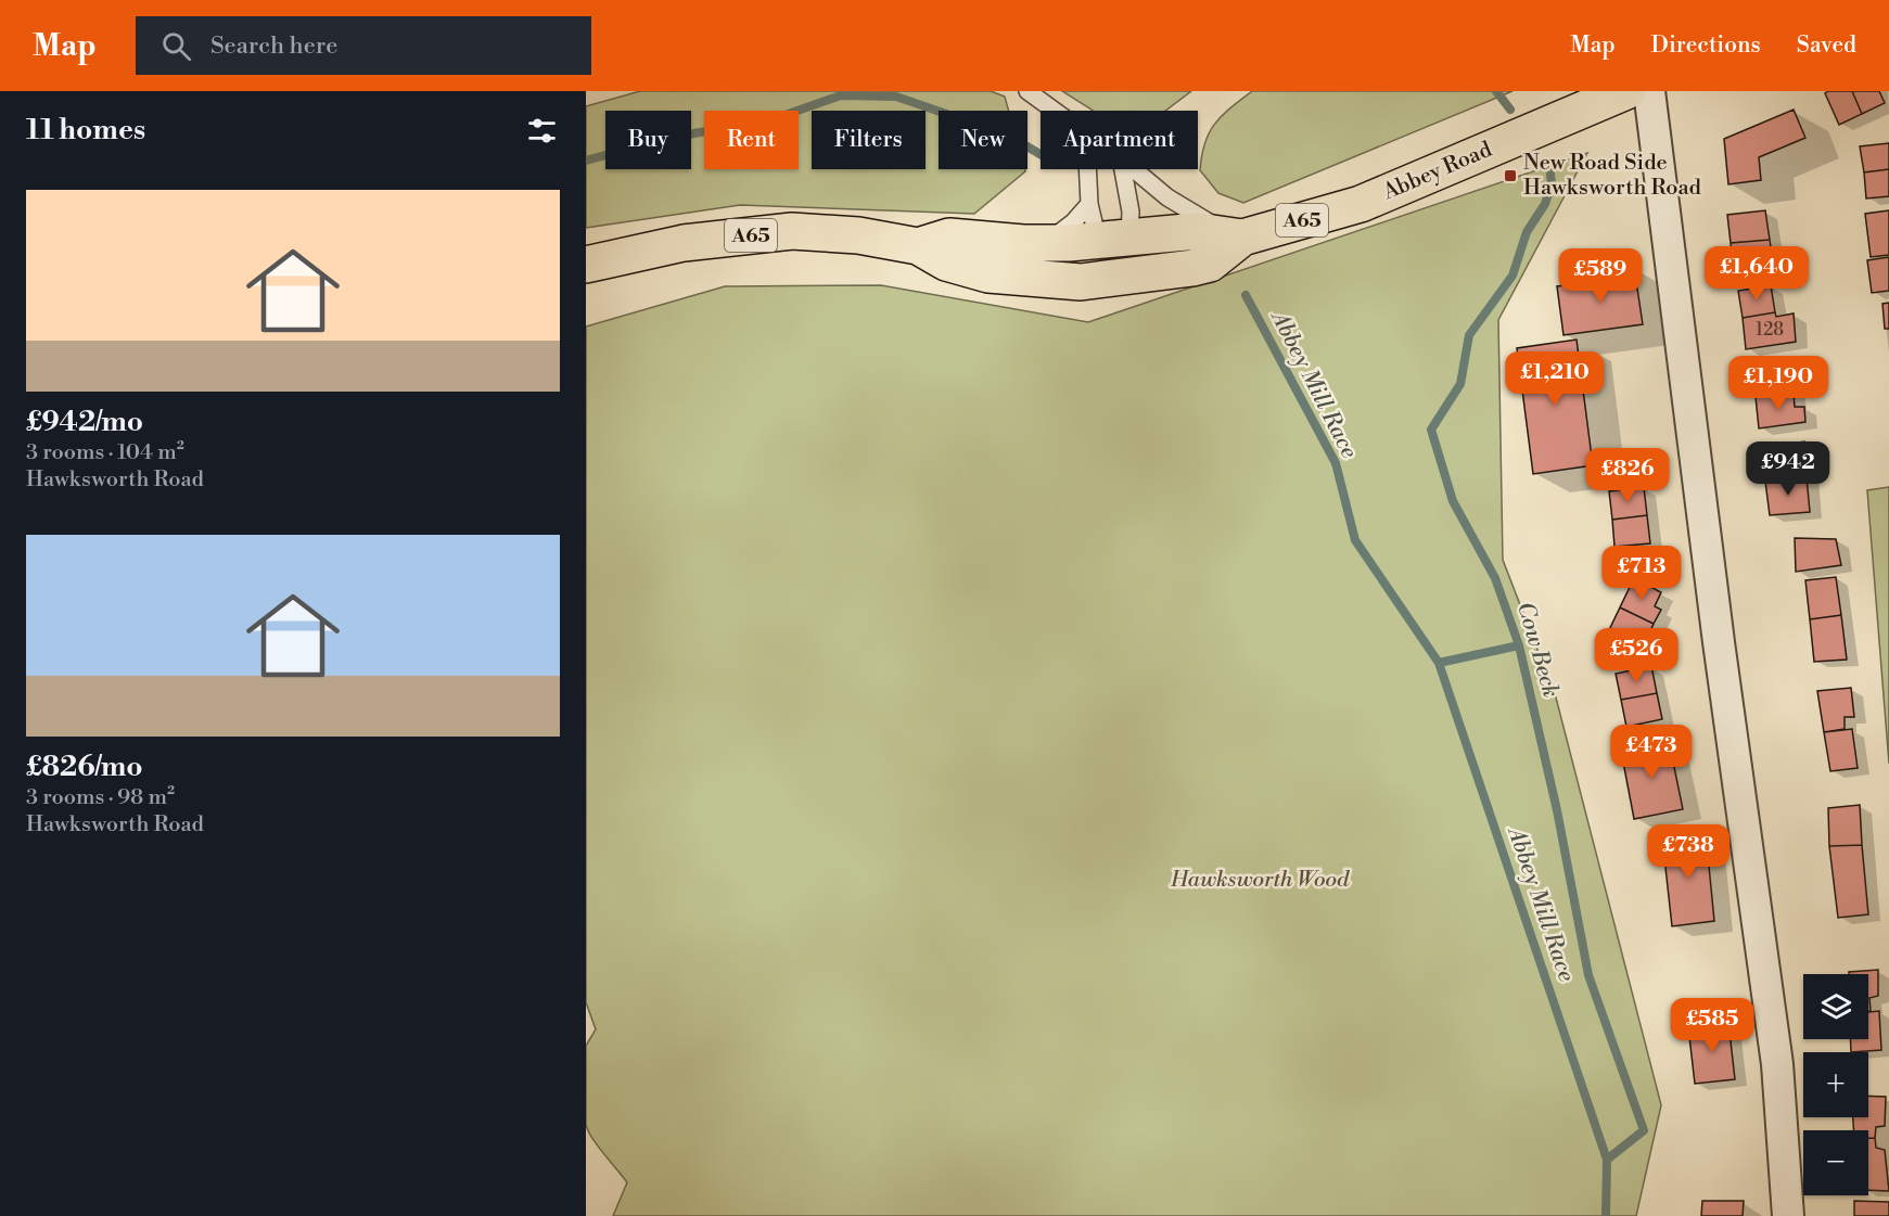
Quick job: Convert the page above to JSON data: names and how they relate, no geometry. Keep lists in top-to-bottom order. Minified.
{"streets":{"main road":["Abbey Road","A65"]},"water":["Abbey Mill Race","Cow Beck"],"parks":["Hawksworth Wood"],"places":{"transit":["New Road Side Hawksworth Road"]},"house_numbers":["128"],"page":{"header":"Map","search":"Search here","nav":["Map","Directions","Saved"],"heading":"11 homes","chip":["Buy","Rent","Filters","New","Apartment"],"list":[{"name":"£942/mo","note":"3 rooms · 104 m² · Hawksworth Road"},{"name":"£826/mo","note":"3 rooms · 98 m² · Hawksworth Road"}],"price":["£1,640","£589","£1,210","£1,190","£942","£826","£713","£526","£473","£738","£585"],"map_buttons":["+","−"]}}
